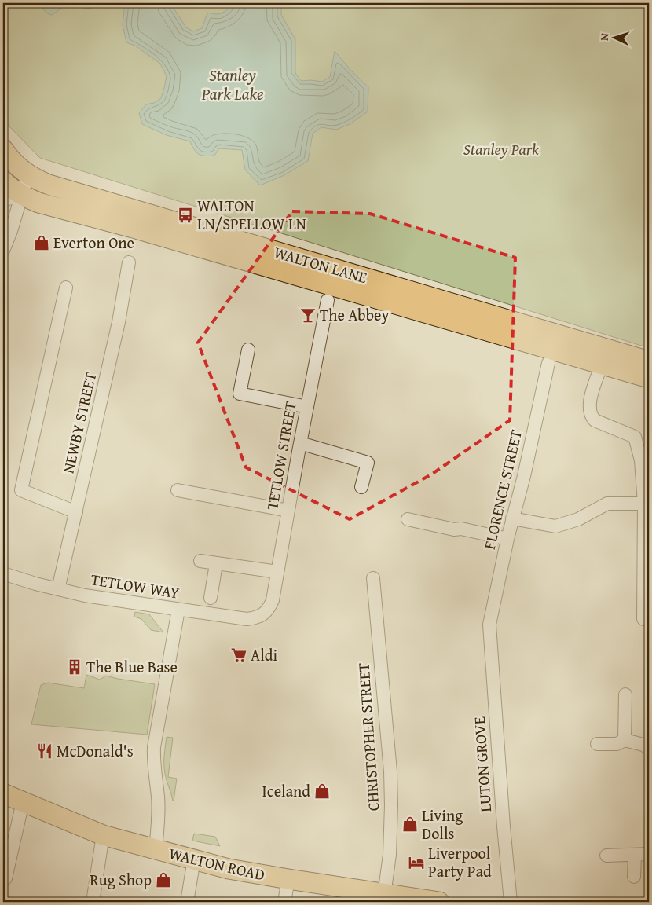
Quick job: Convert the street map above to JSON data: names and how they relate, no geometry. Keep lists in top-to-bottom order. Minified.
{"streets":{"highway":["WALTON LANE","WALTON ROAD"],"street":["NEWBY STREET","TETLOW STREET","FLORENCE STREET","TETLOW WAY","CHRISTOPHER STREET","LUTON GROVE"]},"crossings":[["NEWBY STREET","TETLOW WAY"],["TETLOW STREET","TETLOW WAY"],["FLORENCE STREET","LUTON GROVE"],["CHRISTOPHER STREET","WALTON ROAD"]],"water":["Stanley Park Lake"],"parks":["Stanley Park"],"places":{"bus stop":["WALTON LN/SPELLOW LN"],"shop":["Everton One","Iceland","Living Dolls","Rug Shop"],"bar":["The Abbey"],"supermarket":["Aldi"],"building":["The Blue Base"],"restaurant":["McDonald's"],"hotel":["Liverpool Party Pad"]},"north":"left"}
